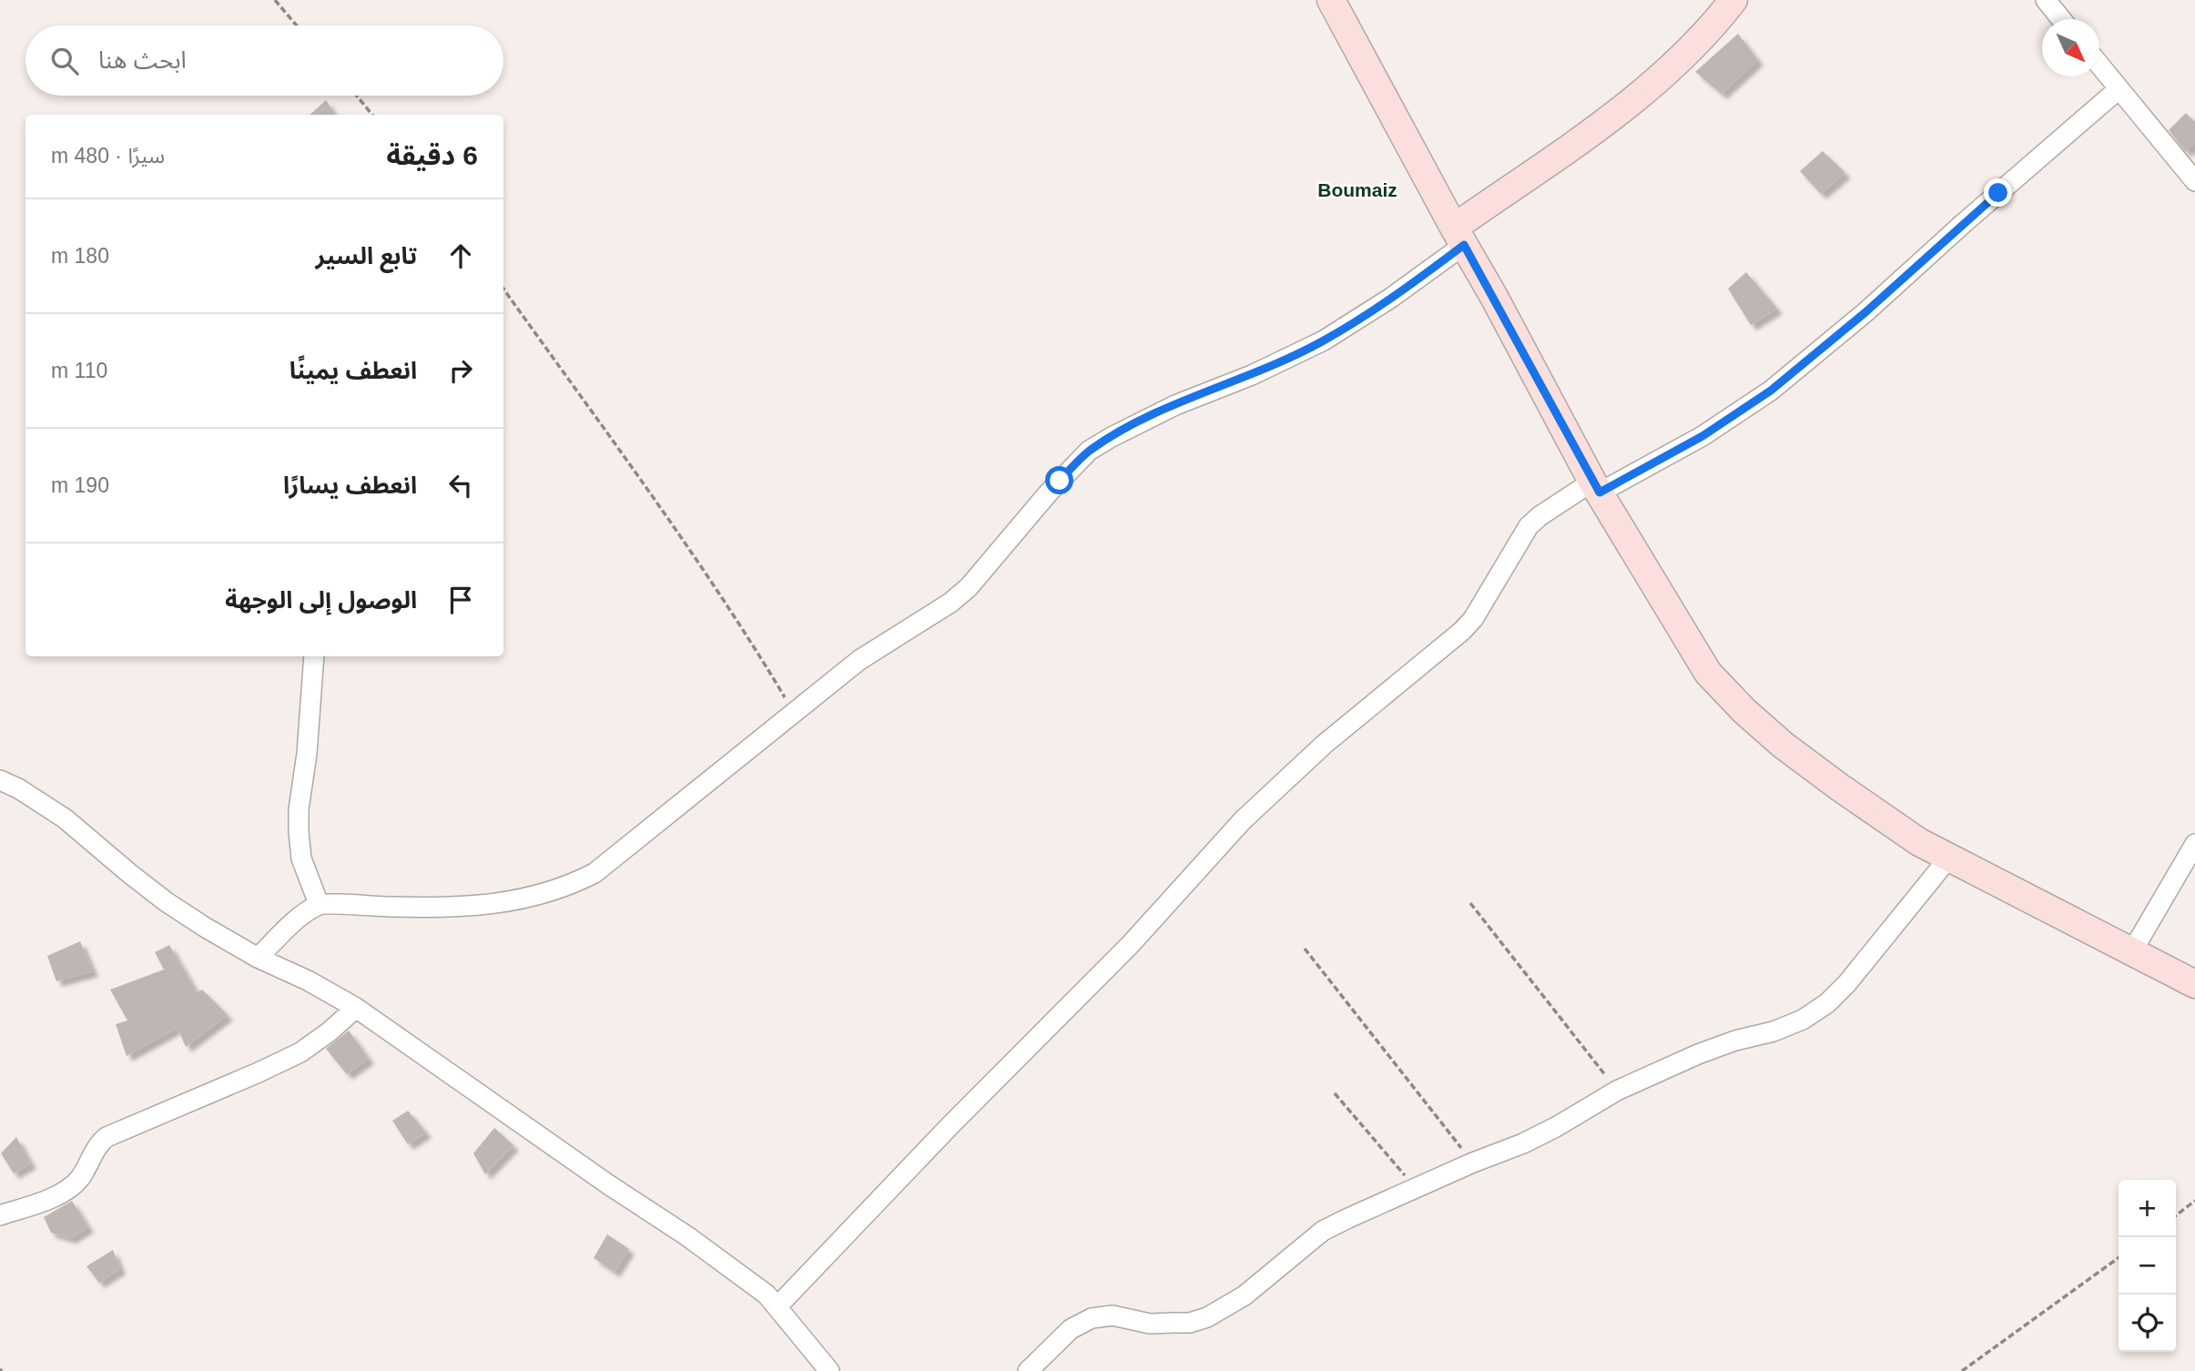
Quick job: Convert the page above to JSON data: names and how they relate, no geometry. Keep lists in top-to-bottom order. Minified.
{"districts":["Boumaiz"],"north":"bottom right","page":{"search":"ابحث هنا","heading":["6 دقيقة","سيرًا · 480 m"],"list":[["تابع السير","180 m"],["انعطف يمينًا","110 m"],["انعطف يسارًا","190 m"],"الوصول إلى الوجهة"],"map_buttons":["+","−"]}}
